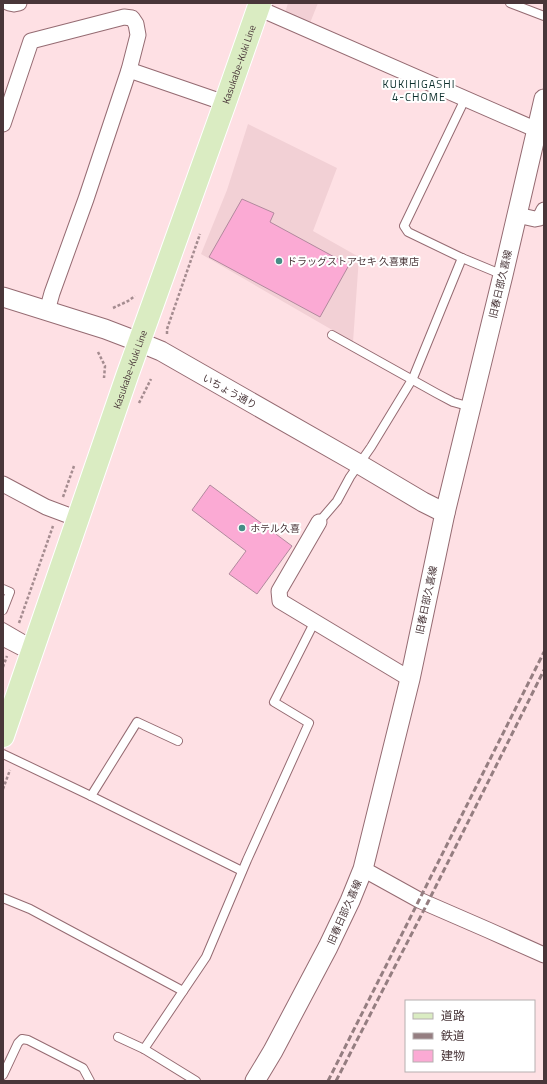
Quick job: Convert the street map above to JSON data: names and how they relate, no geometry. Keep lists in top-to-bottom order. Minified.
{"streets":{"main road":["Kasukabe-Kuki Line"],"street":["旧春日部久喜線","いちょう通り"]},"crossings":[["Kasukabe-Kuki Line","いちょう通り"],["旧春日部久喜線","いちょう通り"]],"districts":["KUKIHIGASHI 4-CHOME"],"places":["ドラッグストアセキ 久喜東店","ホテル久喜"],"legend":["道路","鉄道","建物"]}
